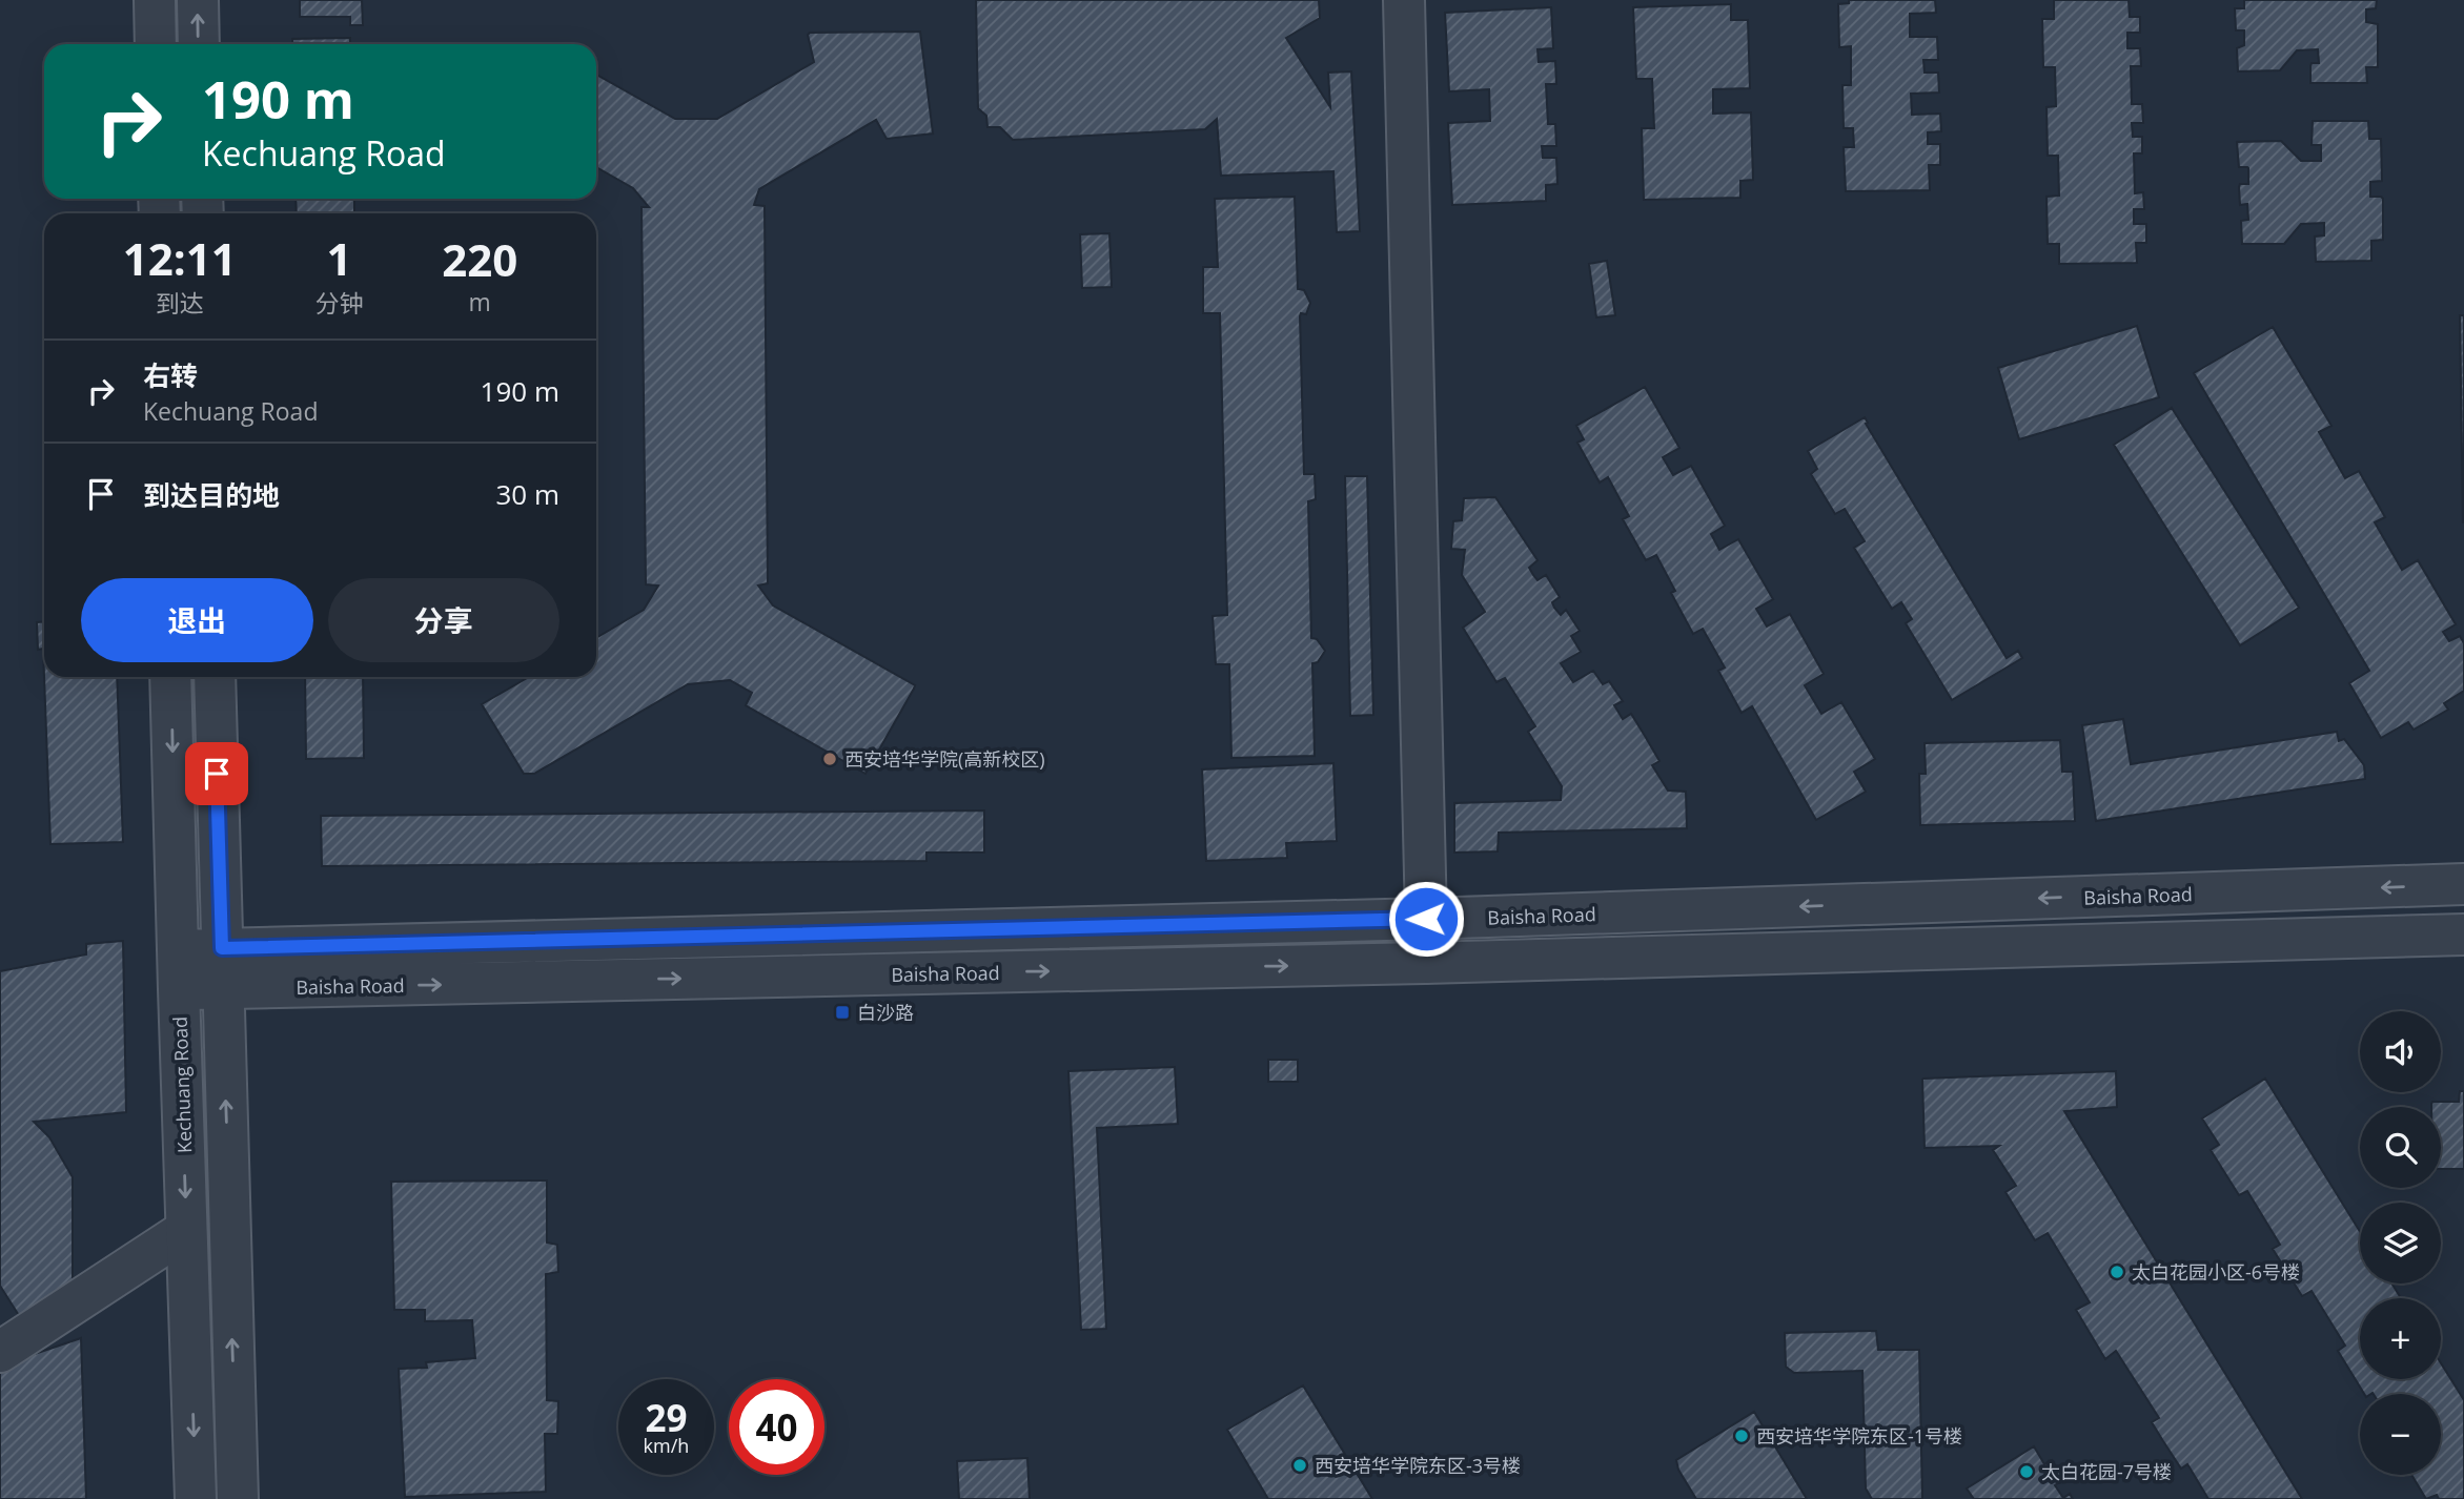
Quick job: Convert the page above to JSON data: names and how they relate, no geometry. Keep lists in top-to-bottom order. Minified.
{"streets":{"street":["Baisha Road","Kechuang Road"]},"crossings":[["Baisha Road","Kechuang Road"]],"places":{"other":["西安培华学院(高新校区)","太白花园小区-6号楼","西安培华学院东区-1号楼","西安培华学院东区-3号楼","太白花园-7号楼"],"transit":["白沙路"]},"page":{"turn":["190 m","Kechuang Road"],"eta":["12:11","到达","1","分钟","220","m"],"list":[{"name":"右转","note":"Kechuang Road","value":"190 m"},{"name":"到达目的地","value":"30 m"}],"buttons":["退出","分享"],"map_buttons":["+","−"],"speed":"29 km/h","limit":"40"}}
